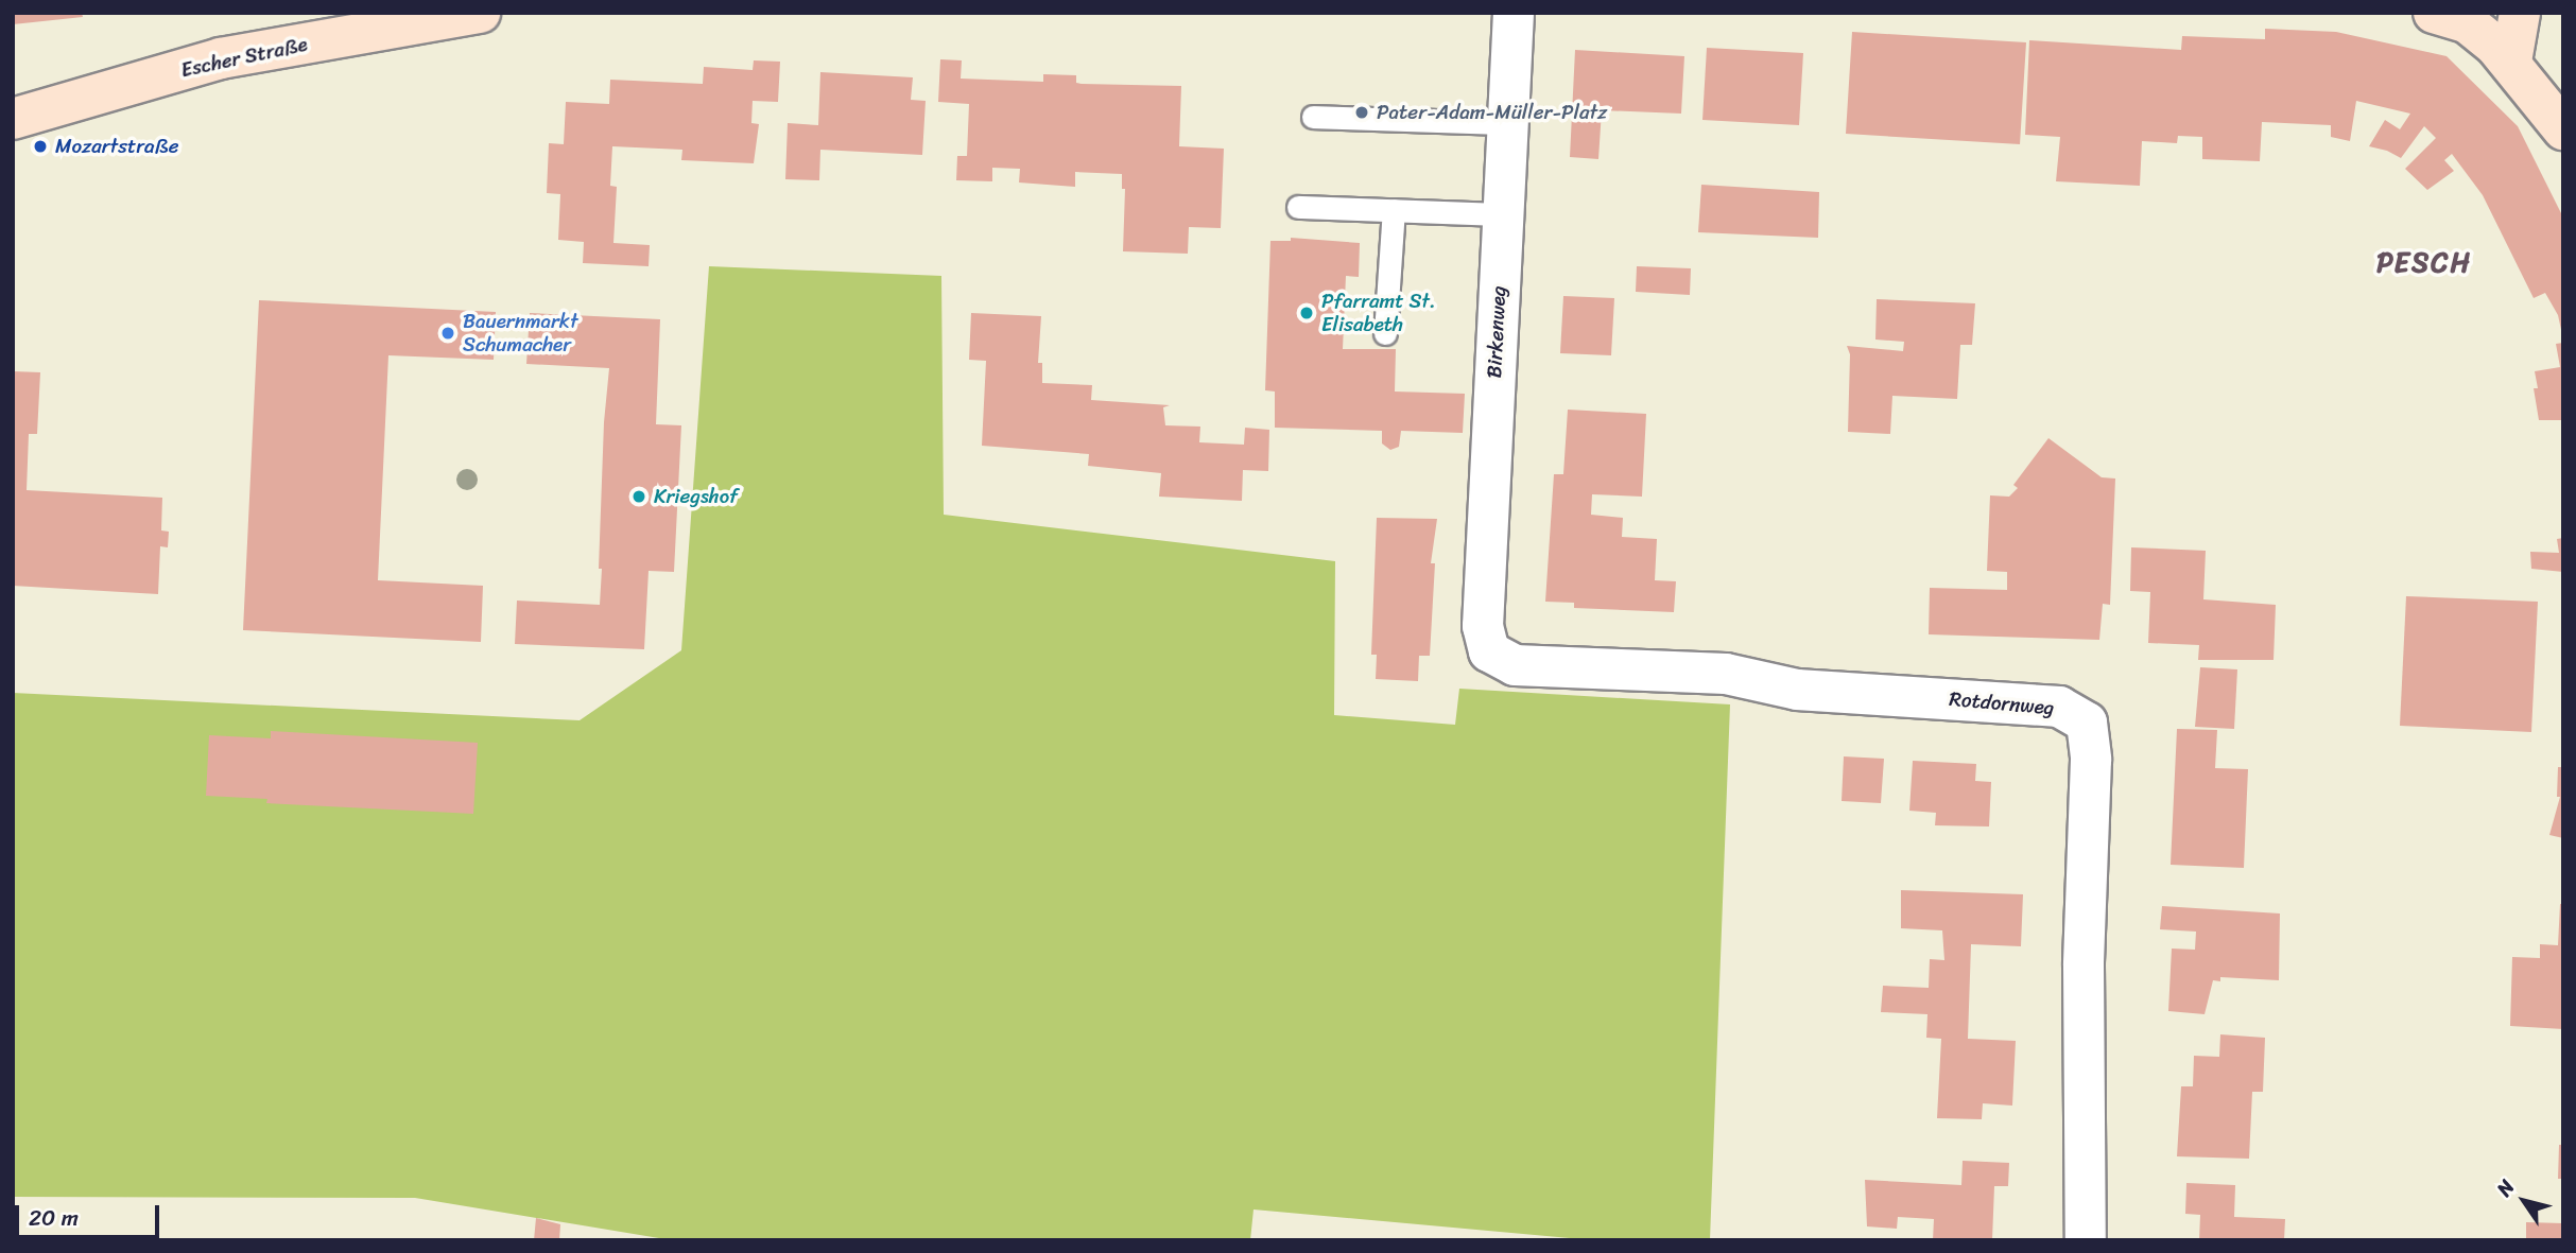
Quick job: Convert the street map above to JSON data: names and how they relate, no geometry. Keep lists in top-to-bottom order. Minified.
{"streets":{"main road":["Escher Straße"],"street":["Birkenweg","Rotdornweg"]},"crossings":[["Birkenweg","Rotdornweg"]],"districts":["PESCH"],"places":["Pater-Adam-Müller-Platz","Mozartstraße","Pfarramt St. Elisabeth","Bauernmarkt Schumacher","Kriegshof"],"scale_bar":"20 m","north":"top left"}
